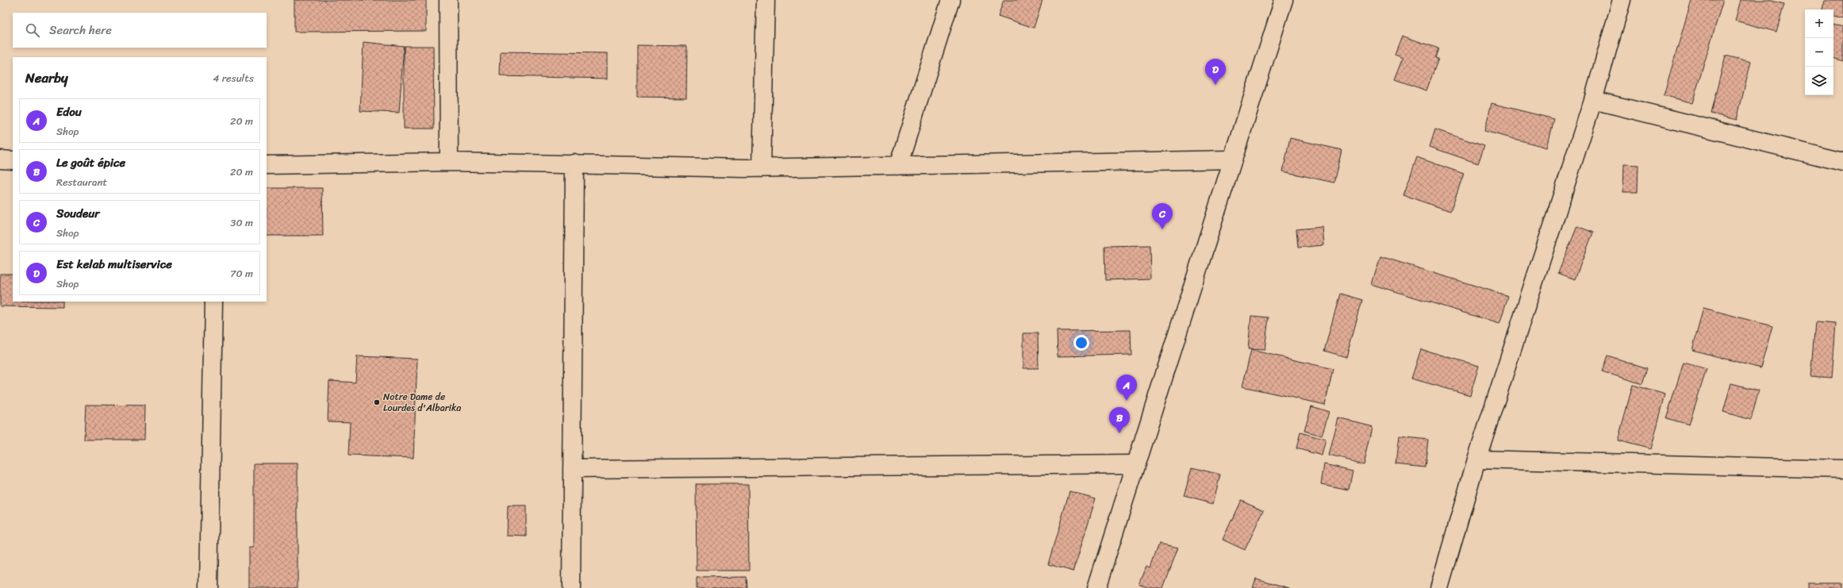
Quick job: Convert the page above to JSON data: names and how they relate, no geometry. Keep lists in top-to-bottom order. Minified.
{"places":["Notre Dame de Lourdes d'Albarika"],"page":{"map_buttons":["+","−"],"search":"Search here","heading":["Nearby","4 results"],"pins":["D","C","A","B"],"list":[{"mark":"A","name":"Edou","note":"Shop","value":"20 m"},{"mark":"B","name":"Le goût épice","note":"Restaurant","value":"20 m"},{"mark":"C","name":"Soudeur","note":"Shop","value":"30 m"},{"mark":"D","name":"Est kelab multiservice","note":"Shop","value":"70 m"}]}}
